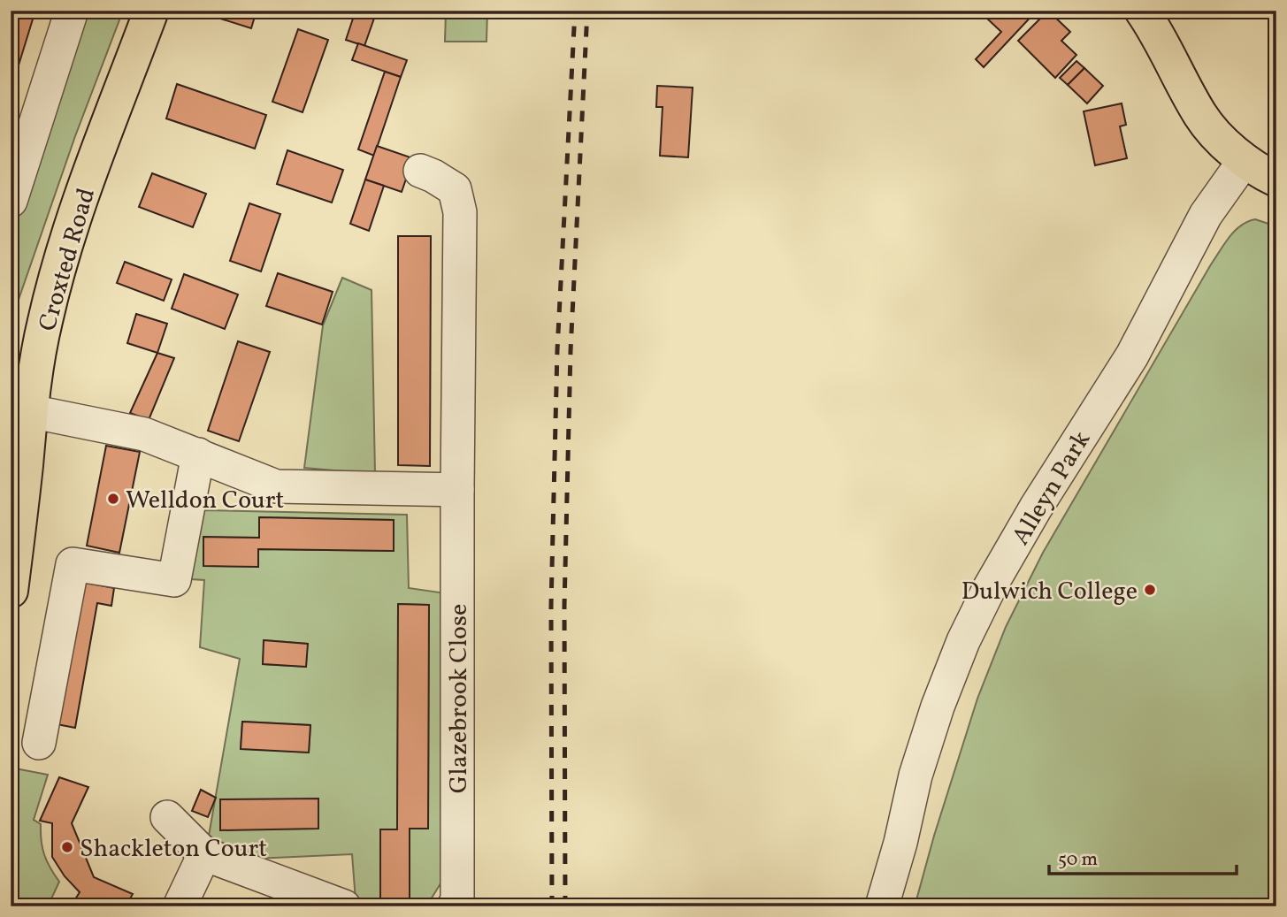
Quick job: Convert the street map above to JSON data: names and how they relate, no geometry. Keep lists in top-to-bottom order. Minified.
{"streets":{"main road":["Croxted Road"],"street":["Alleyn Park","Glazebrook Close"]},"places":["Welldon Court","Dulwich College","Shackleton Court"],"scale_bar":"50 m"}
